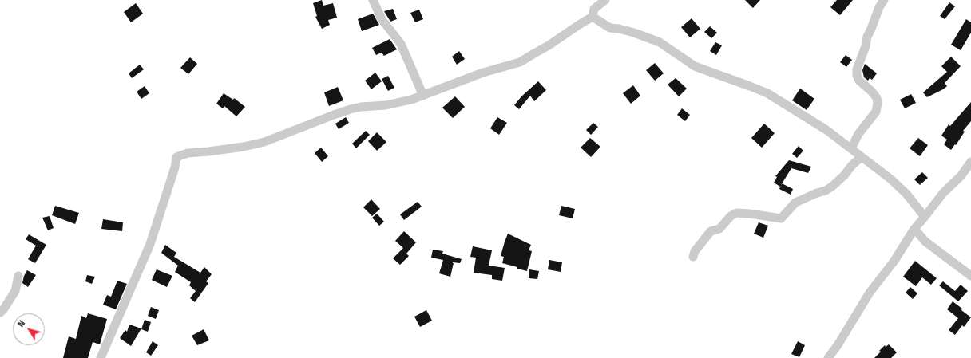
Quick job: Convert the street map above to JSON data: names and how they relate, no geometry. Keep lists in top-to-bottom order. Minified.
{"north":"top left"}
